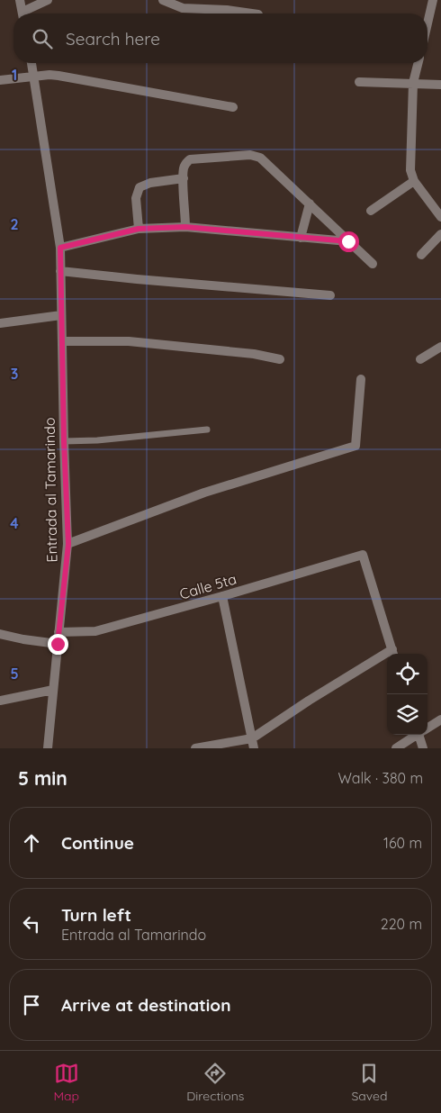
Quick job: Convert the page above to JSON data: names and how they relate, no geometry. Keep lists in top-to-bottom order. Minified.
{"streets":{"street":["Entrada al Tamarindo","Calle 5ta"]},"crossings":[["Entrada al Tamarindo","Calle 5ta"]],"page":{"search":"Search here","heading":["5 min","Walk · 380 m"],"list":[["Continue","160 m"],["Turn left","Entrada al Tamarindo","220 m"],"Arrive at destination"],"nav":["Map","Directions","Saved"]},"grid":{"rows":["1","2","3","4","5"]}}
